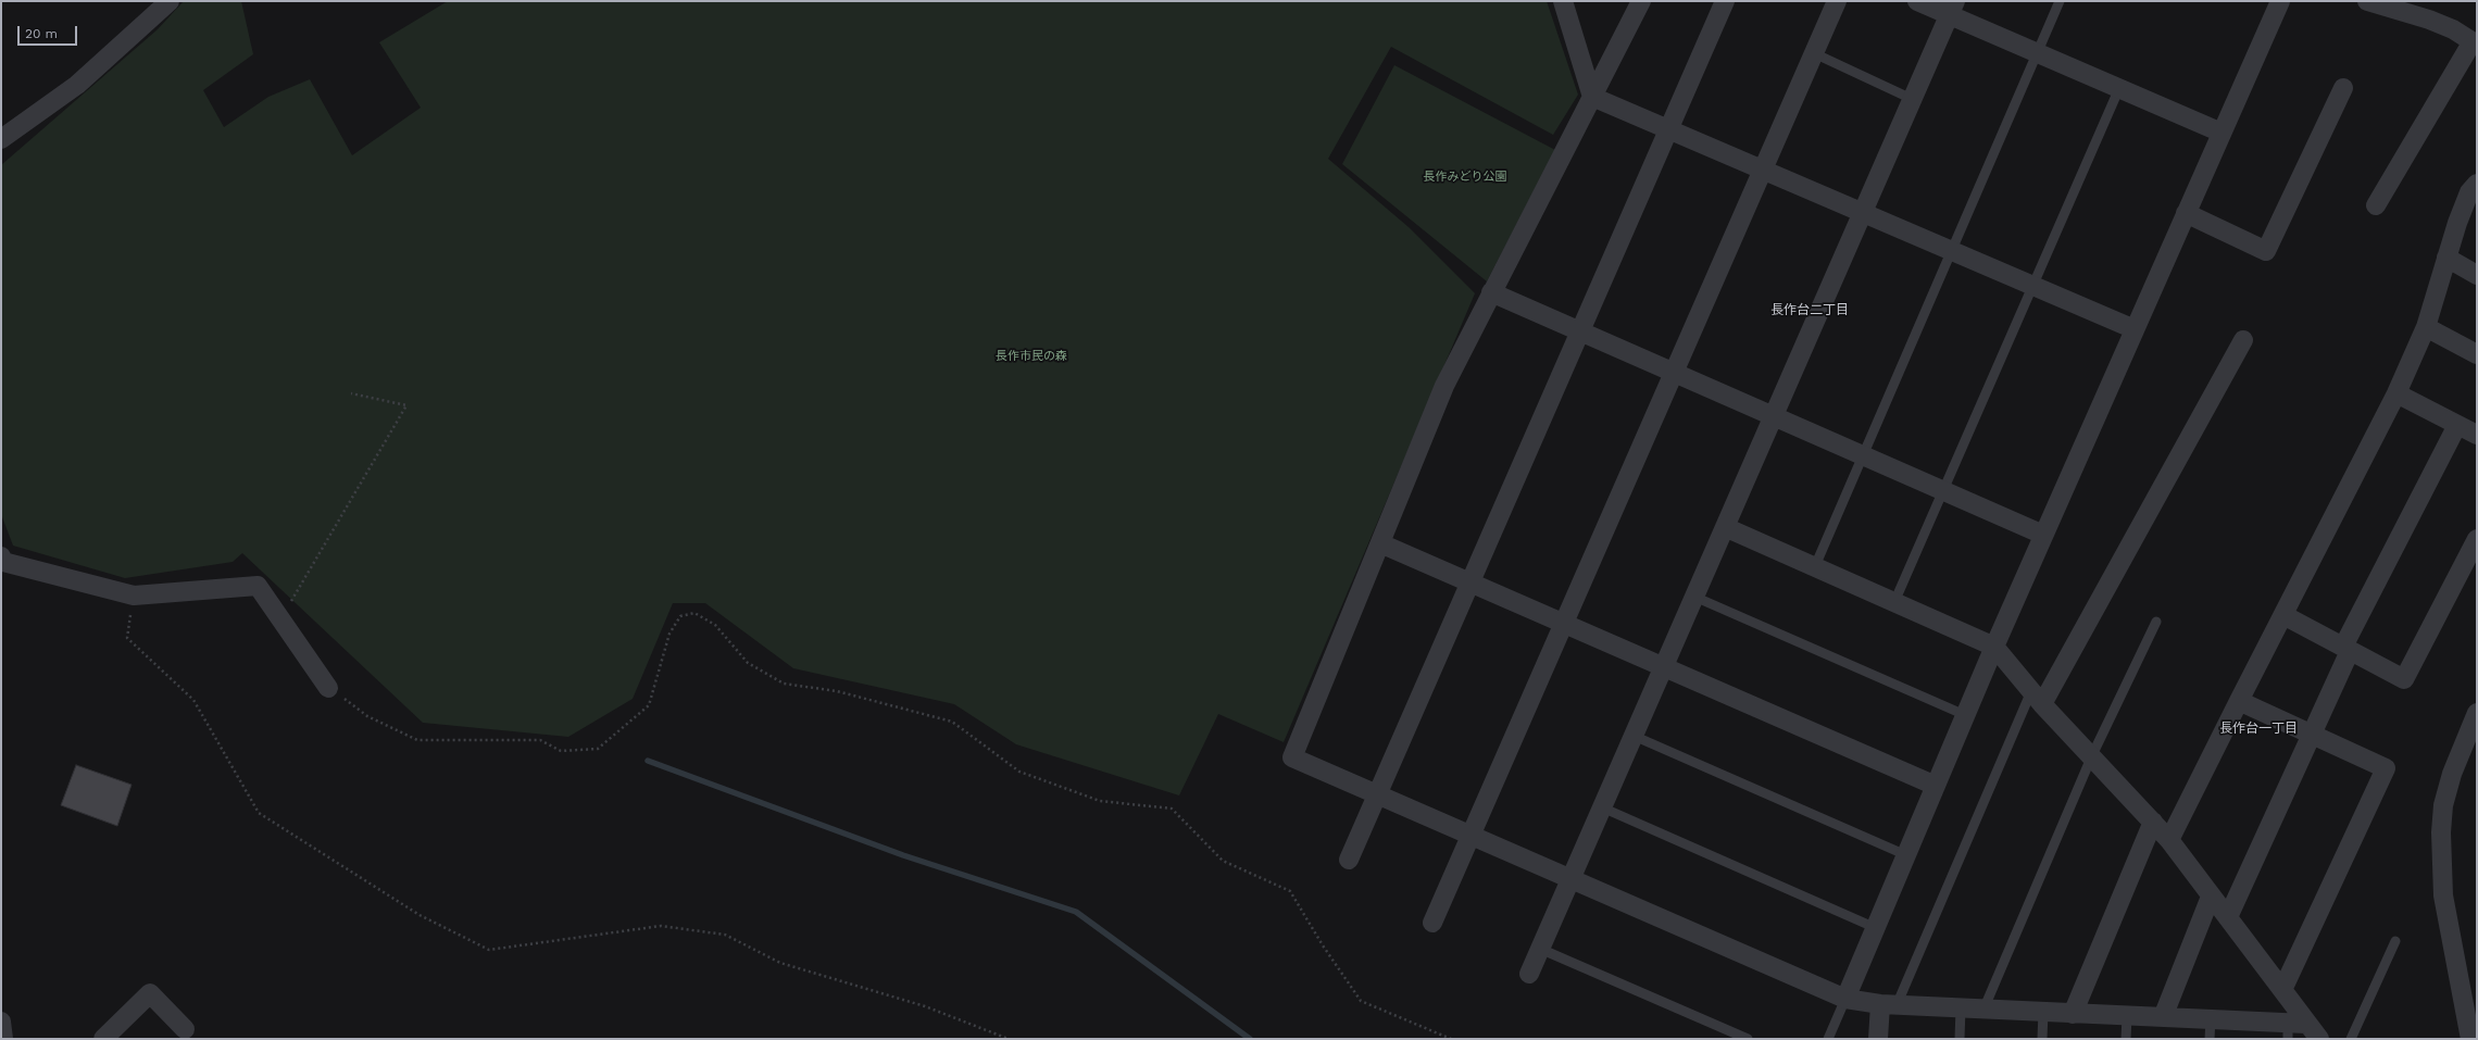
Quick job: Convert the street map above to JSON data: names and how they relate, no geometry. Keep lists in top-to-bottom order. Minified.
{"districts":["長作台二丁目","長作台一丁目"],"parks":["長作みどり公園","長作市民の森"],"scale_bar":"20 m"}
